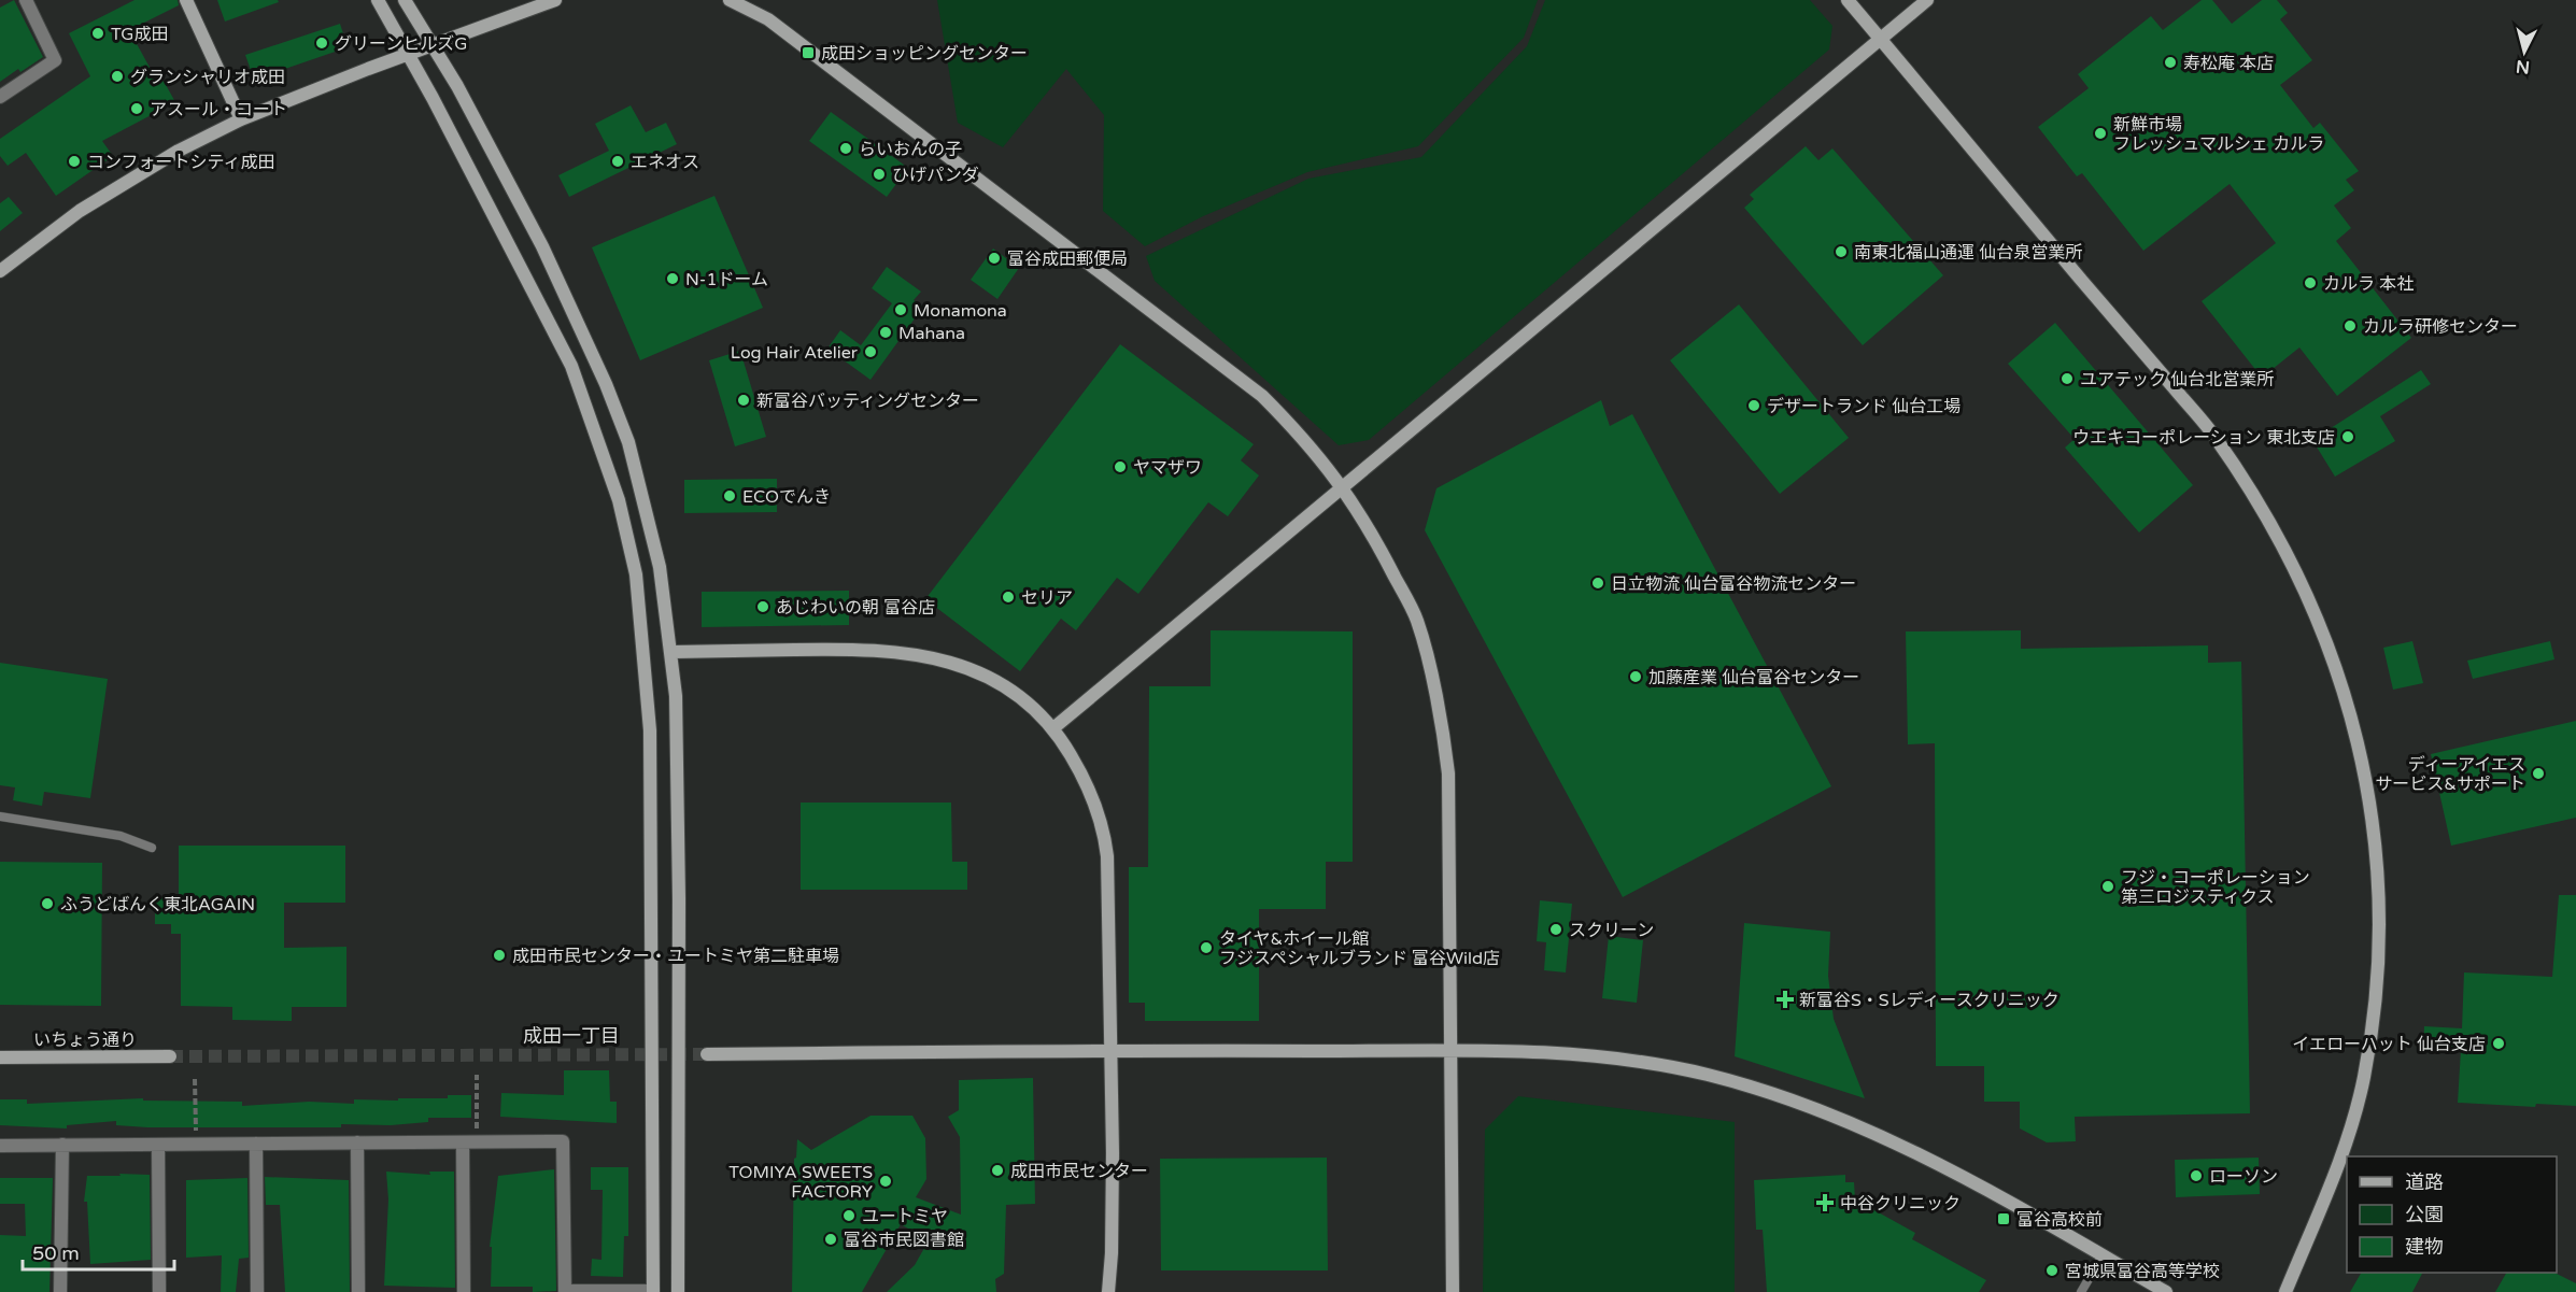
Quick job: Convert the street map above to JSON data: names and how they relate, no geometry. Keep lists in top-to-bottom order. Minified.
{"streets":{"street":["いちょう通り"]},"districts":["成田一丁目"],"places":{"other":["TG成田","グリーンヒルズG","寿松庵 本店","グランシャリオ成田","アスール・コート","新鮮市場 フレッシュマルシェ カルラ","らいおんの子","コンフォートシティ成田","エネオス","ひげパンダ","南東北福山通運 仙台泉営業所","富谷成田郵便局","N-1ドーム","カルラ 本社","Monamona","カルラ研修センター","Mahana","Log Hair Atelier","ユアテック 仙台北営業所","新富谷バッティングセンター","デザートランド 仙台工場","ウエキコーポレーション 東北支店","ヤマザワ","ECOでんき","日立物流 仙台富谷物流センター","セリア","あじわいの朝 富谷店","加藤産業 仙台富谷センター","ディーアイエス サービス&サポート","フジ・コーポレーション 第三ロジスティクス","ふうどばんく東北AGAIN","スクリーン","タイヤ&ホイール館 フジスペシャルブランド 富谷Wild店","成田市民センター・ユートミヤ第二駐車場","イエローハット 仙台支店","成田市民センター","ローソン","TOMIYA SWEETS FACTORY","ユートミヤ","富谷市民図書館","宮城県富谷高等学校"],"transit":["成田ショッピングセンター","富谷高校前"],"health":["新富谷S・Sレディースクリニック","中谷クリニック"]},"legend":["道路","公園","建物"],"scale_bar":"50 m","north":"bottom"}
